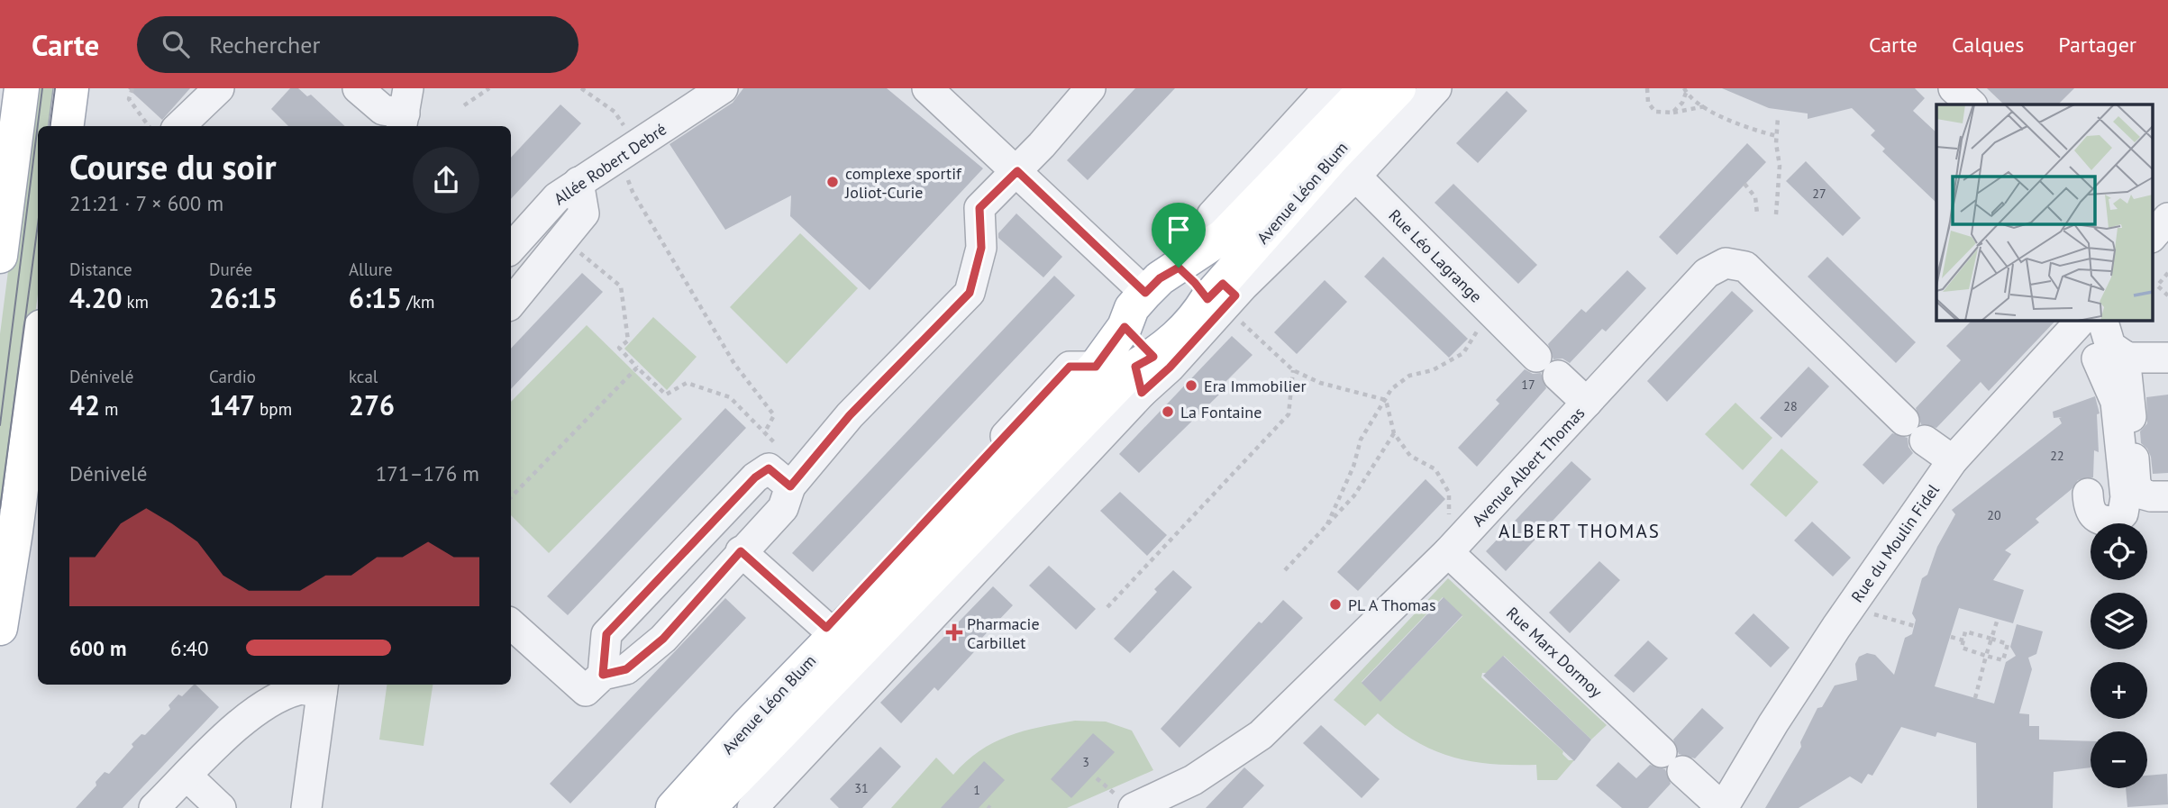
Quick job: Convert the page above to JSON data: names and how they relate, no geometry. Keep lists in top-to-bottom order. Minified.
{"streets":{"main road":["Avenue Léon Blum"],"street":["Allée Robert Debré","Rue Léo Lagrange","Avenue Albert Thomas","Rue du Moulin Fidel","Rue Marx Dormoy"]},"crossings":[["Avenue Léon Blum","Rue Léo Lagrange"],["Rue Léo Lagrange","Avenue Albert Thomas"],["Avenue Albert Thomas","Rue du Moulin Fidel"],["Avenue Albert Thomas","Rue Marx Dormoy"],["Rue du Moulin Fidel","Rue Marx Dormoy"]],"districts":["ALBERT THOMAS"],"places":{"other":["complexe sportif Joliot-Curie","Era Immobilier","La Fontaine","PL A Thomas"],"health":["Pharmacie Carbillet"]},"house_numbers":["27","17","28","22","20","3","31","1"],"page":{"header":"Carte","search":"Rechercher","nav":["Carte","Calques","Partager"],"heading":["Course du soir","21:21 · 7 × 600 m"],"stats":[["Distance","4.20 km"],["Durée","26:15"],["Allure","6:15 /km"],["Dénivelé","42 m"],["Cardio","147 bpm"],["kcal","276"]],"chart":["Dénivelé","171–176 m"],"map_buttons":["+","−"],"list":[{"name":"600 m","note":"6:40"}]}}
